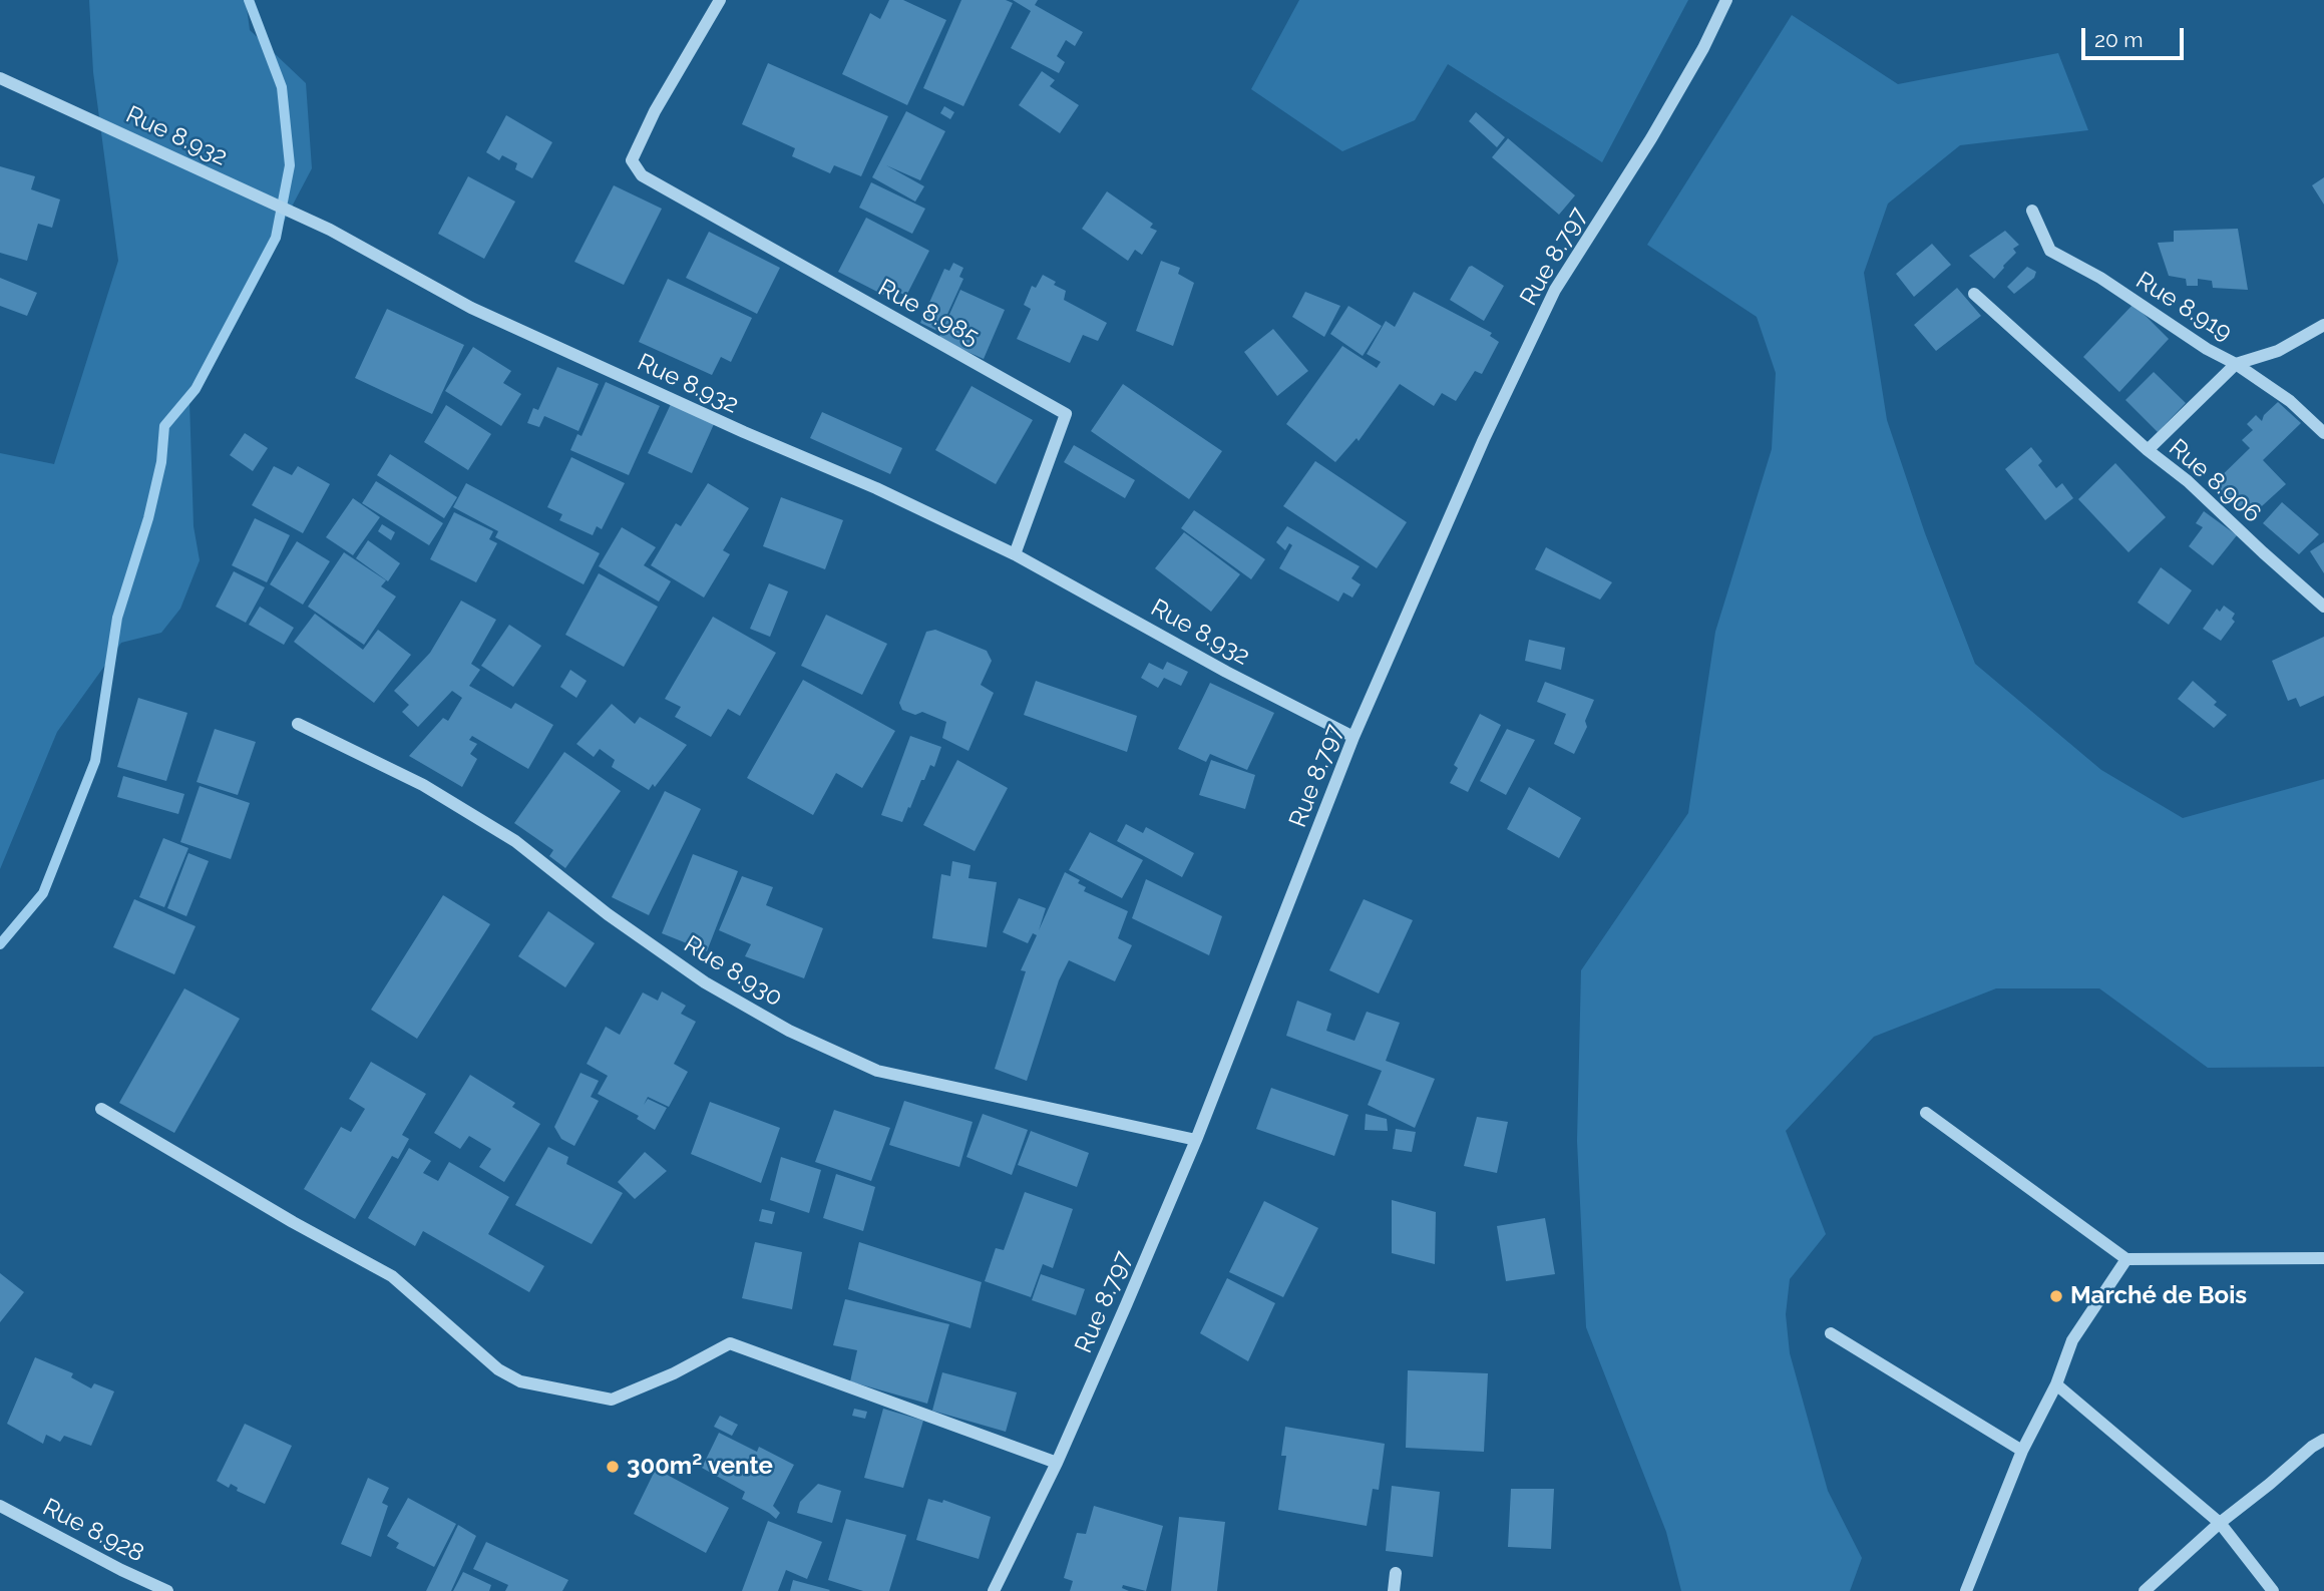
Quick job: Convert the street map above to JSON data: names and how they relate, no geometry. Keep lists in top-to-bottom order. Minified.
{"streets":{"street":["Rue 8.932","Rue 8.797","Rue 8.919","Rue 8.985","Rue 8.906","Rue 8.930","Rue 8.928"]},"crossings":[["Rue 8.932","Rue 8.797"],["Rue 8.932","Rue 8.985"],["Rue 8.797","Rue 8.930"],["Rue 8.919","Rue 8.906"]],"places":["Marché de Bois","300m² vente"],"scale_bar":"20 m"}
